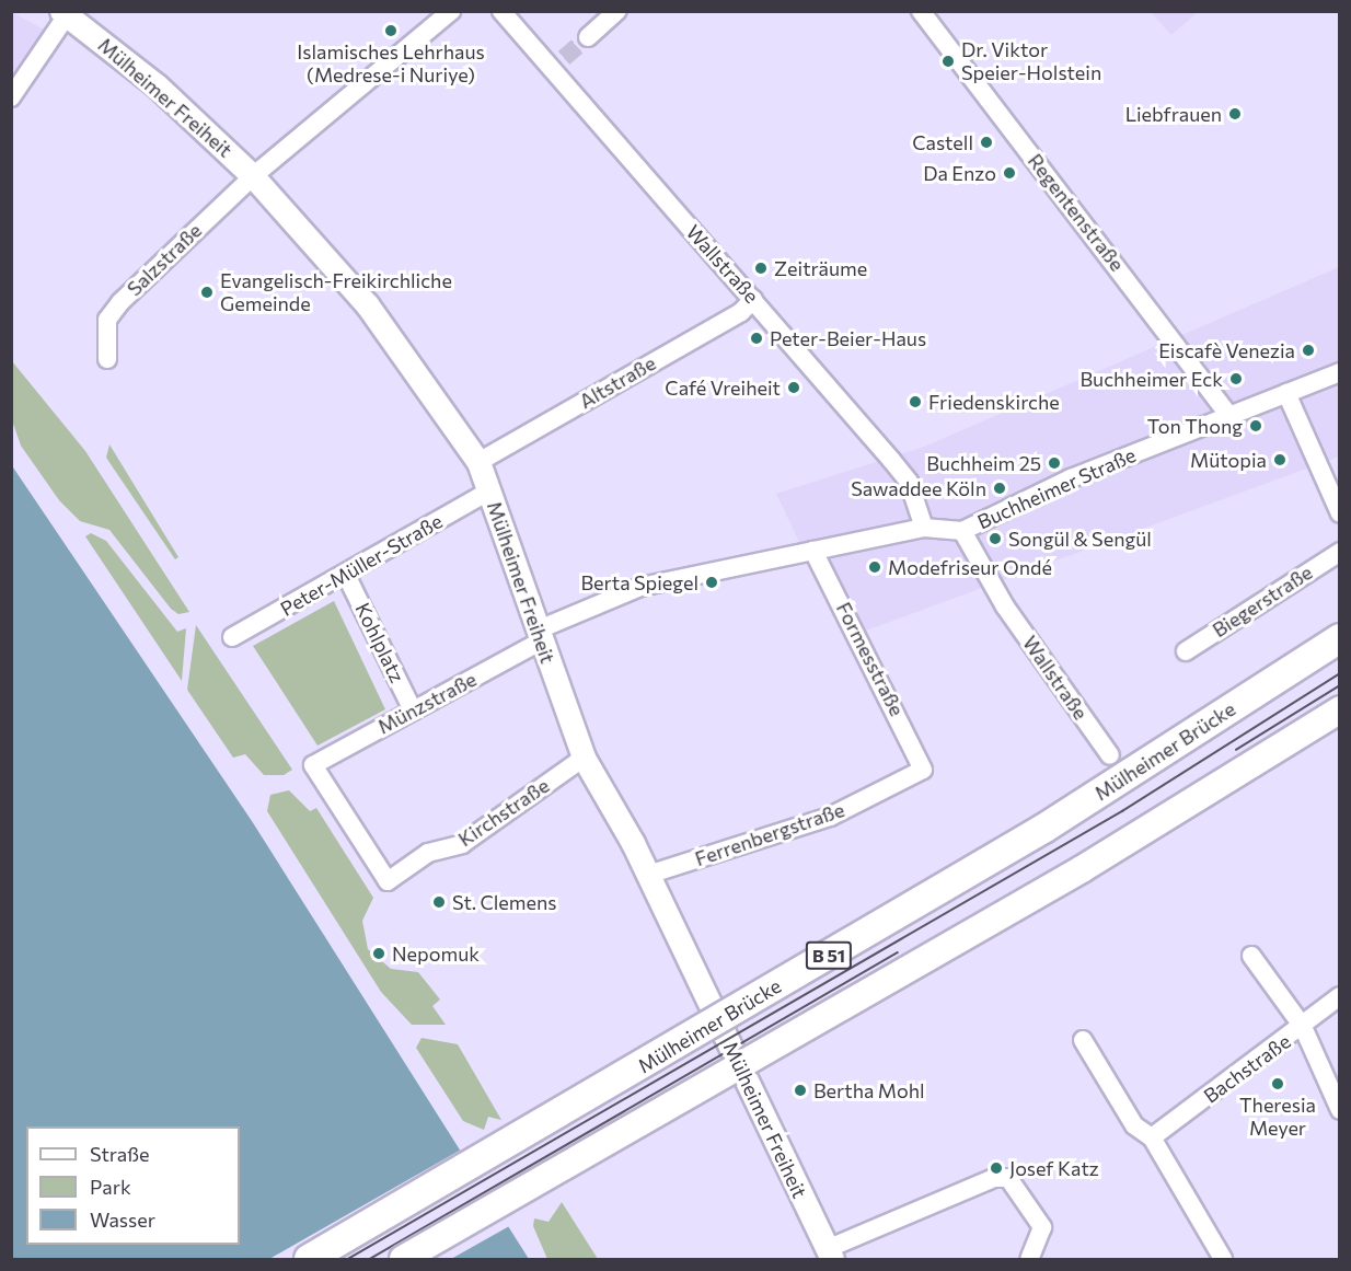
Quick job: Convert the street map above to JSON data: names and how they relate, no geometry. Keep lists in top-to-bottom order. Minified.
{"streets":{"main road":["Mülheimer Brücke","B 51"],"street":["Mülheimer Freiheit","Regentenstraße","Salzstraße","Wallstraße","Altstraße","Buchheimer Straße","Peter-Müller-Straße","Biegerstraße","Kohlplatz","Formesstraße","Münzstraße","Kirchstraße","Ferrenbergstraße","Bachstraße"]},"crossings":[["Mülheimer Freiheit","Salzstraße"],["Mülheimer Freiheit","Altstraße"],["Mülheimer Freiheit","Buchheimer Straße"],["Mülheimer Freiheit","Peter-Müller-Straße"],["Mülheimer Freiheit","Münzstraße"],["Mülheimer Freiheit","Kirchstraße"],["Mülheimer Freiheit","Ferrenbergstraße"],["Regentenstraße","Buchheimer Straße"],["Wallstraße","Altstraße"],["Wallstraße","Buchheimer Straße"],["Buchheimer Straße","Formesstraße"],["Buchheimer Straße","Münzstraße"],["Peter-Müller-Straße","Kohlplatz"],["Kohlplatz","Münzstraße"],["Formesstraße","Ferrenbergstraße"],["Münzstraße","Kirchstraße"]],"places":["Islamisches Lehrhaus (Medrese-i Nuriye)","Dr. Viktor Speier-Holstein","Liebfrauen","Castell","Da Enzo","Zeiträume","Evangelisch-Freikirchliche Gemeinde","Peter-Beier-Haus","Eiscafè Venezia","Buchheimer Eck","Café Vreiheit","Friedenskirche","Ton Thong","Mütopia","Buchheim 25","Sawaddee Köln","Songül & Sengül","Modefriseur Ondé","Berta Spiegel","St. Clemens","Nepomuk","Theresia Meyer","Bertha Mohl","Josef Katz"],"legend":["Straße","Park","Wasser"]}
